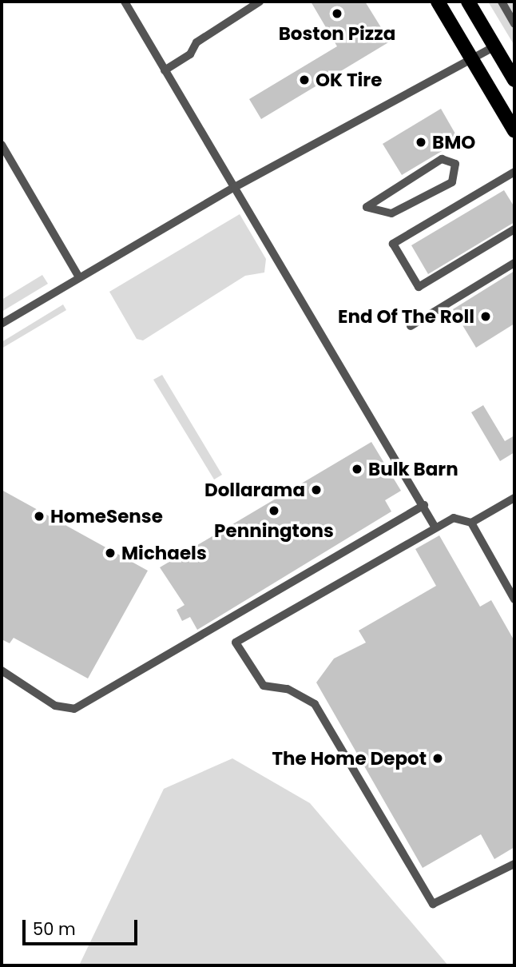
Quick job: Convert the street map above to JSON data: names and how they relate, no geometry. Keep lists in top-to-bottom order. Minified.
{"places":["Boston Pizza","OK Tire","BMO","End Of The Roll","Bulk Barn","Dollarama","Penningtons","HomeSense","Michaels","The Home Depot"],"scale_bar":"50 m"}
